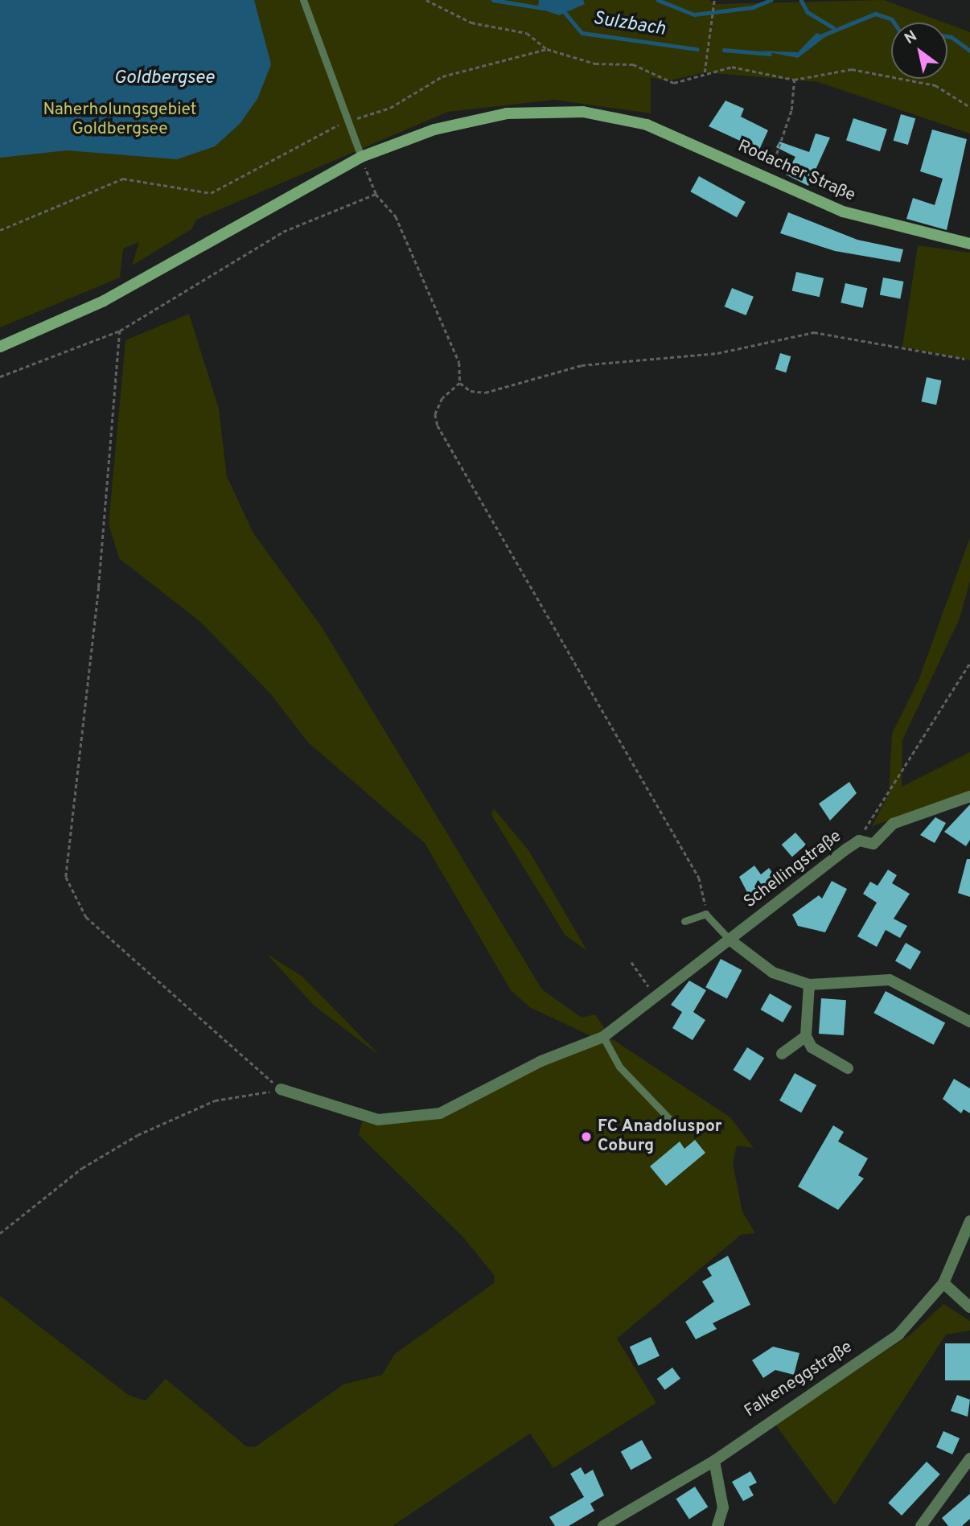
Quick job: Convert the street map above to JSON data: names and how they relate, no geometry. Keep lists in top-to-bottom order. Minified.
{"streets":{"street":["Rodacher Straße","Schellingstraße","Falkeneggstraße"]},"water":["Sulzbach","Goldbergsee"],"parks":["Naherholungsgebiet Goldbergsee"],"places":["FC Anadoluspor Coburg"],"north":"top left"}
